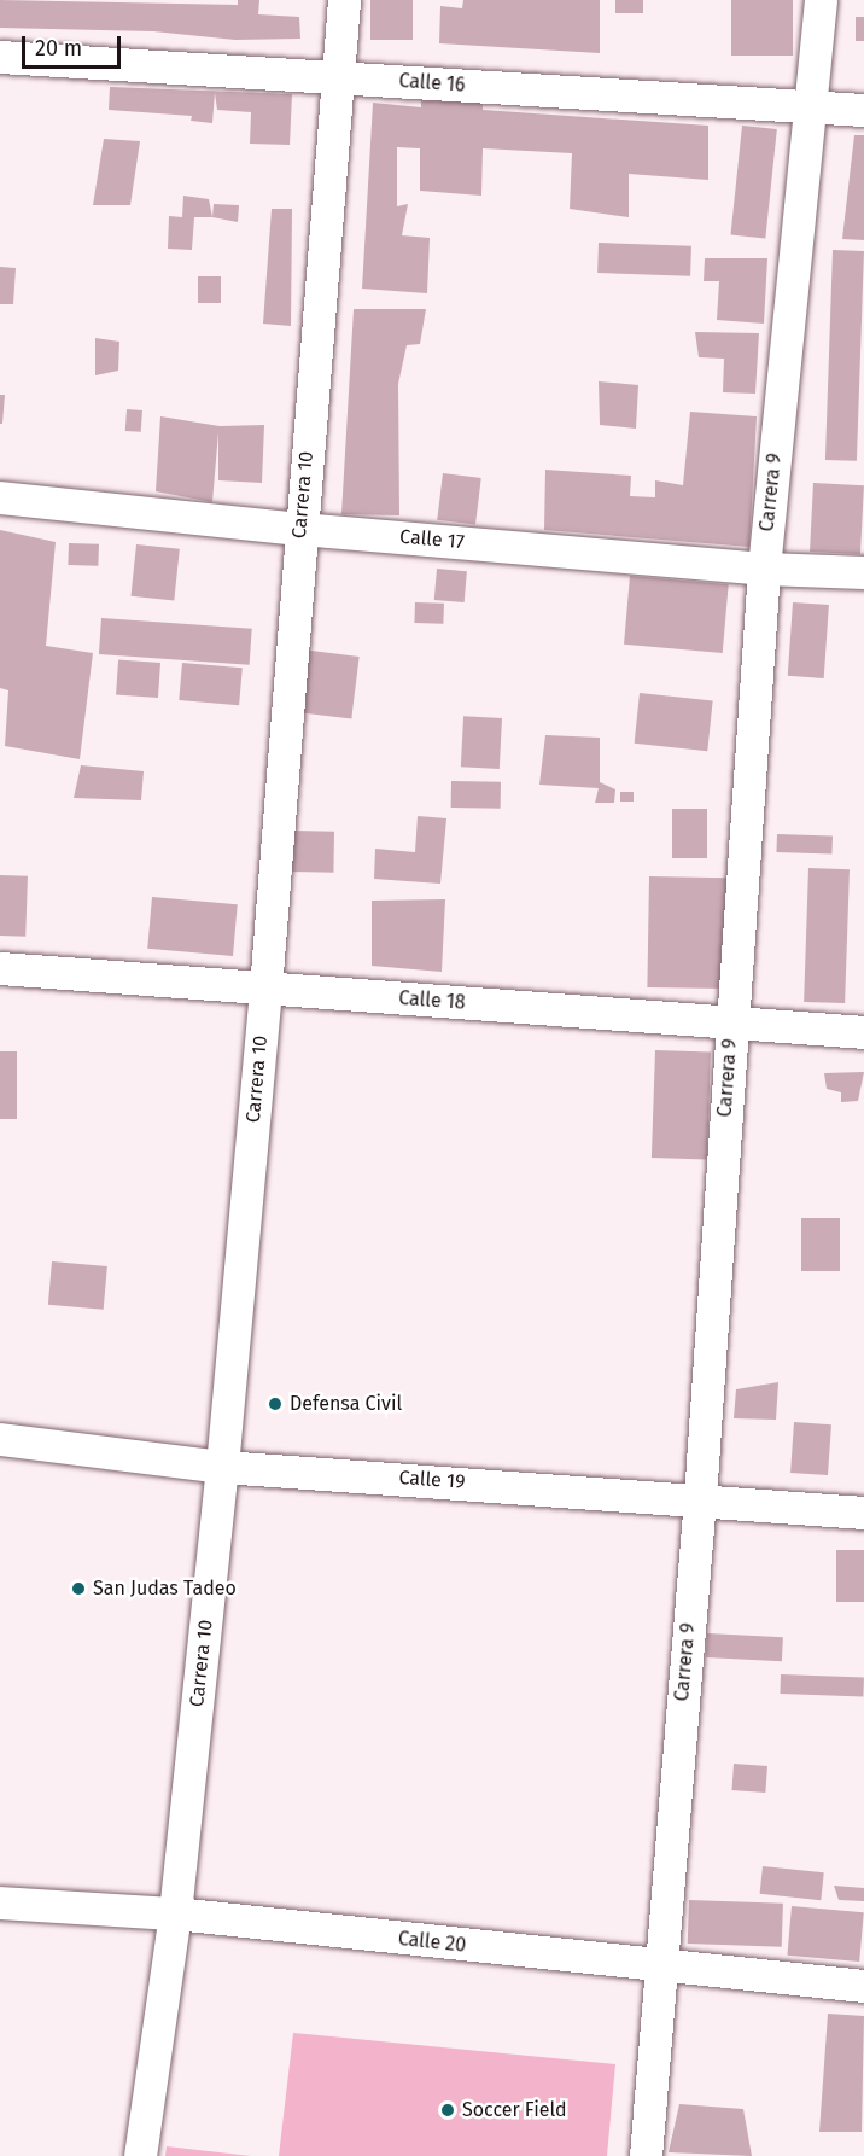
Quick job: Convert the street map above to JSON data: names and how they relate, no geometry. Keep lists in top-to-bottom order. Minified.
{"streets":{"street":["Calle 16","Carrera 9","Carrera 10","Calle 17","Calle 18","Calle 19","Calle 20"]},"crossings":[["Calle 16","Carrera 9"],["Calle 16","Carrera 10"],["Carrera 9","Calle 17"],["Carrera 9","Calle 18"],["Carrera 9","Calle 19"],["Carrera 9","Calle 20"],["Carrera 10","Calle 17"],["Carrera 10","Calle 18"],["Carrera 10","Calle 19"],["Carrera 10","Calle 20"]],"places":["Defensa Civil","San Judas Tadeo","Soccer Field"],"scale_bar":"20 m"}
